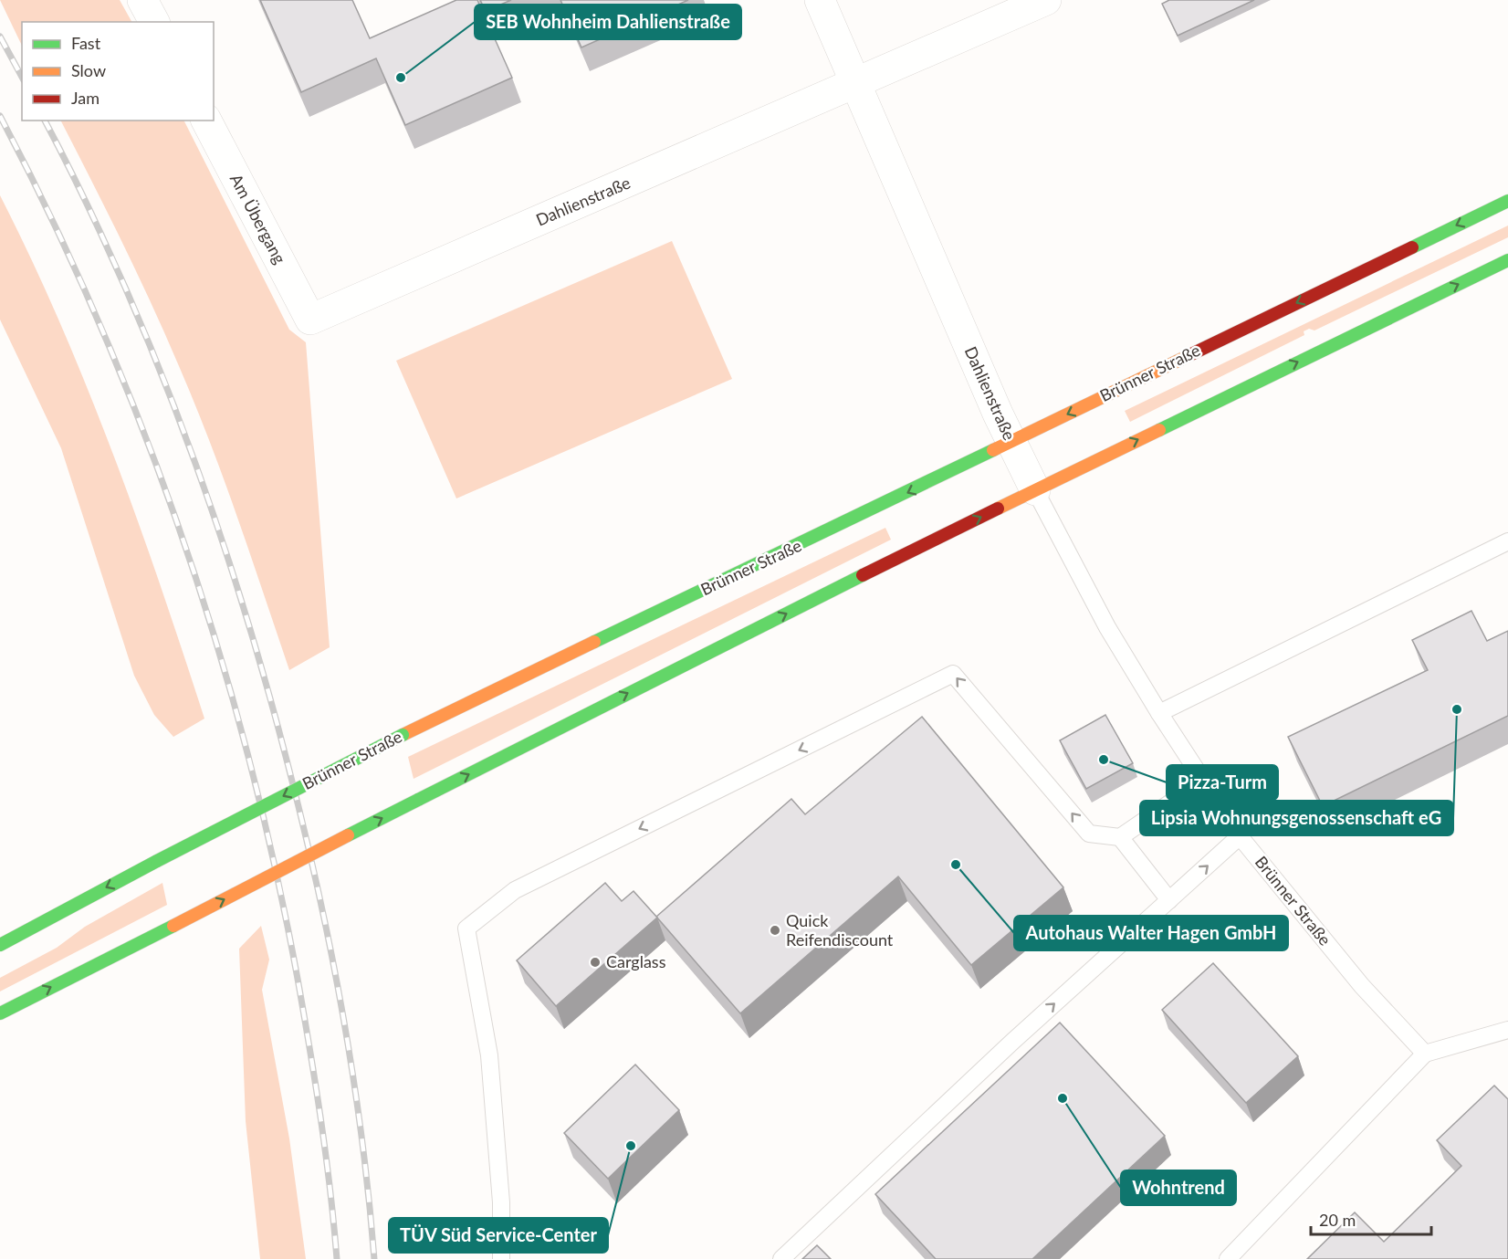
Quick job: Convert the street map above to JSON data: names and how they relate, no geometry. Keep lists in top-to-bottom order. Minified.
{"streets":{"main road":["Brünner Straße"],"street":["Dahlienstraße","Am Übergang"]},"crossings":[["Dahlienstraße","Am Übergang"],["Dahlienstraße","Brünner Straße"]],"places":["SEB Wohnheim Dahlienstraße","Lipsia Wohnungsgenossenschaft eG","Pizza-Turm","Autohaus Walter Hagen GmbH","Quick Reifendiscount","Carglass","Wohntrend","TÜV Süd Service-Center"],"legend":["Fast","Slow","Jam"],"scale_bar":"20 m"}
